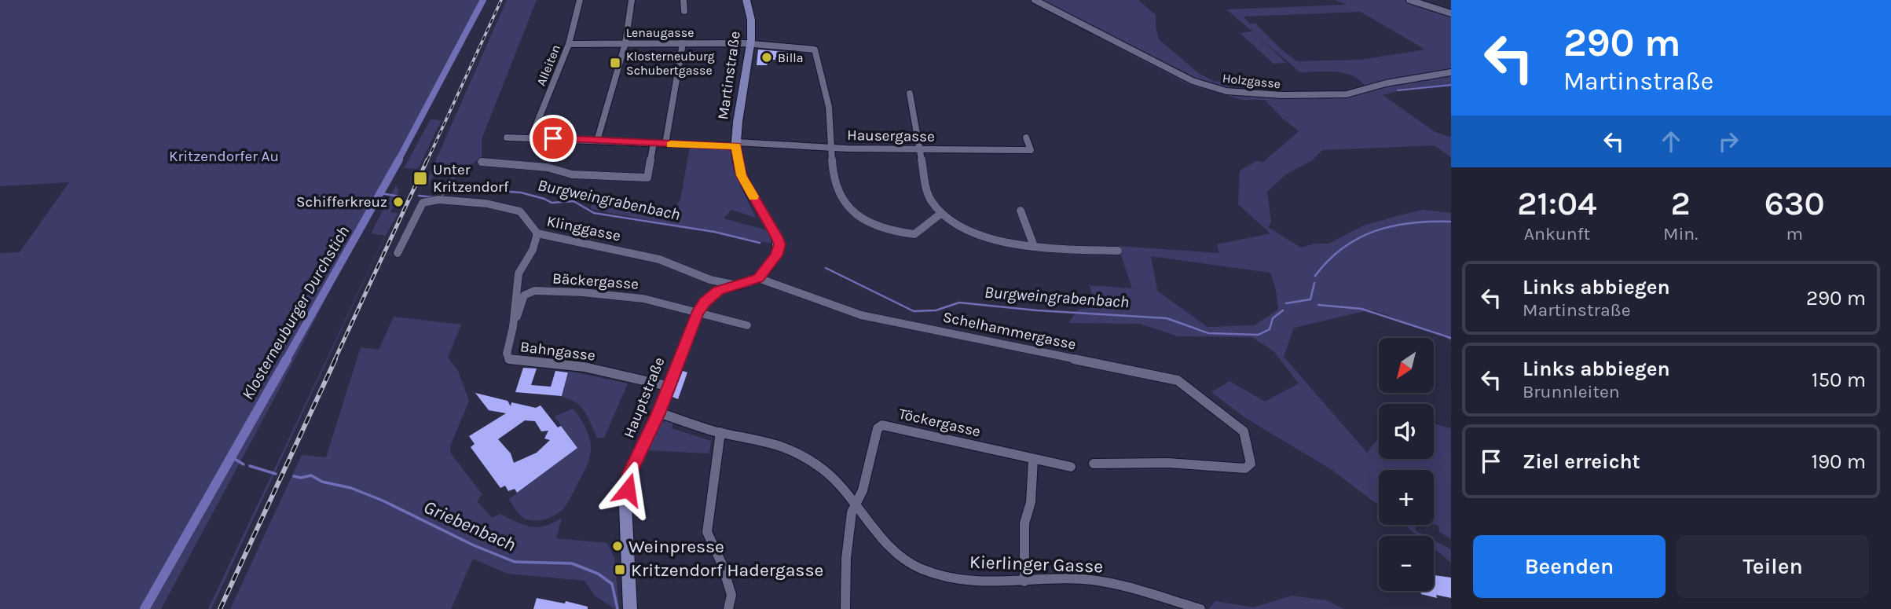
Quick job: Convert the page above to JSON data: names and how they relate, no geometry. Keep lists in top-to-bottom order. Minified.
{"streets":{"main road":["Martinstraße","Hauptstraße"],"street":["Lenaugasse","Alleiten","Holzgasse","Hausergasse","Klinggasse","Bäckergasse","Schelhammergasse","Bahngasse","Töckergasse","Kierlinger Gasse"]},"crossings":[["Lenaugasse","Alleiten"],["Lenaugasse","Martinstraße"],["Lenaugasse","Hausergasse"],["Alleiten","Hausergasse"],["Martinstraße","Hausergasse"],["Martinstraße","Schelhammergasse"],["Martinstraße","Hauptstraße"],["Klinggasse","Bahngasse"],["Klinggasse","Hauptstraße"],["Bäckergasse","Bahngasse"],["Bäckergasse","Hauptstraße"],["Schelhammergasse","Hauptstraße"],["Bahngasse","Hauptstraße"],["Hauptstraße","Kierlinger Gasse"],["Töckergasse","Kierlinger Gasse"]],"water":["Burgweingrabenbach","Klosterneuburger Durchstich","Griebenbach"],"parks":["Kritzendorfer Au"],"places":{"other":["Billa","Schifferkreuz","Weinpresse"],"transit":["Klosterneuburg Schubertgasse","Unter Kritzendorf","Kritzendorf Hadergasse"]},"north":"bottom left","page":{"turn":["290 m","Martinstraße"],"eta":["21:04","Ankunft","2","Min.","630","m"],"list":[{"name":"Links abbiegen","note":"Martinstraße","value":"290 m"},{"name":"Links abbiegen","note":"Brunnleiten","value":"150 m"},{"name":"Ziel erreicht","value":"190 m"}],"map_buttons":["+","−"],"buttons":["Beenden","Teilen"]}}
